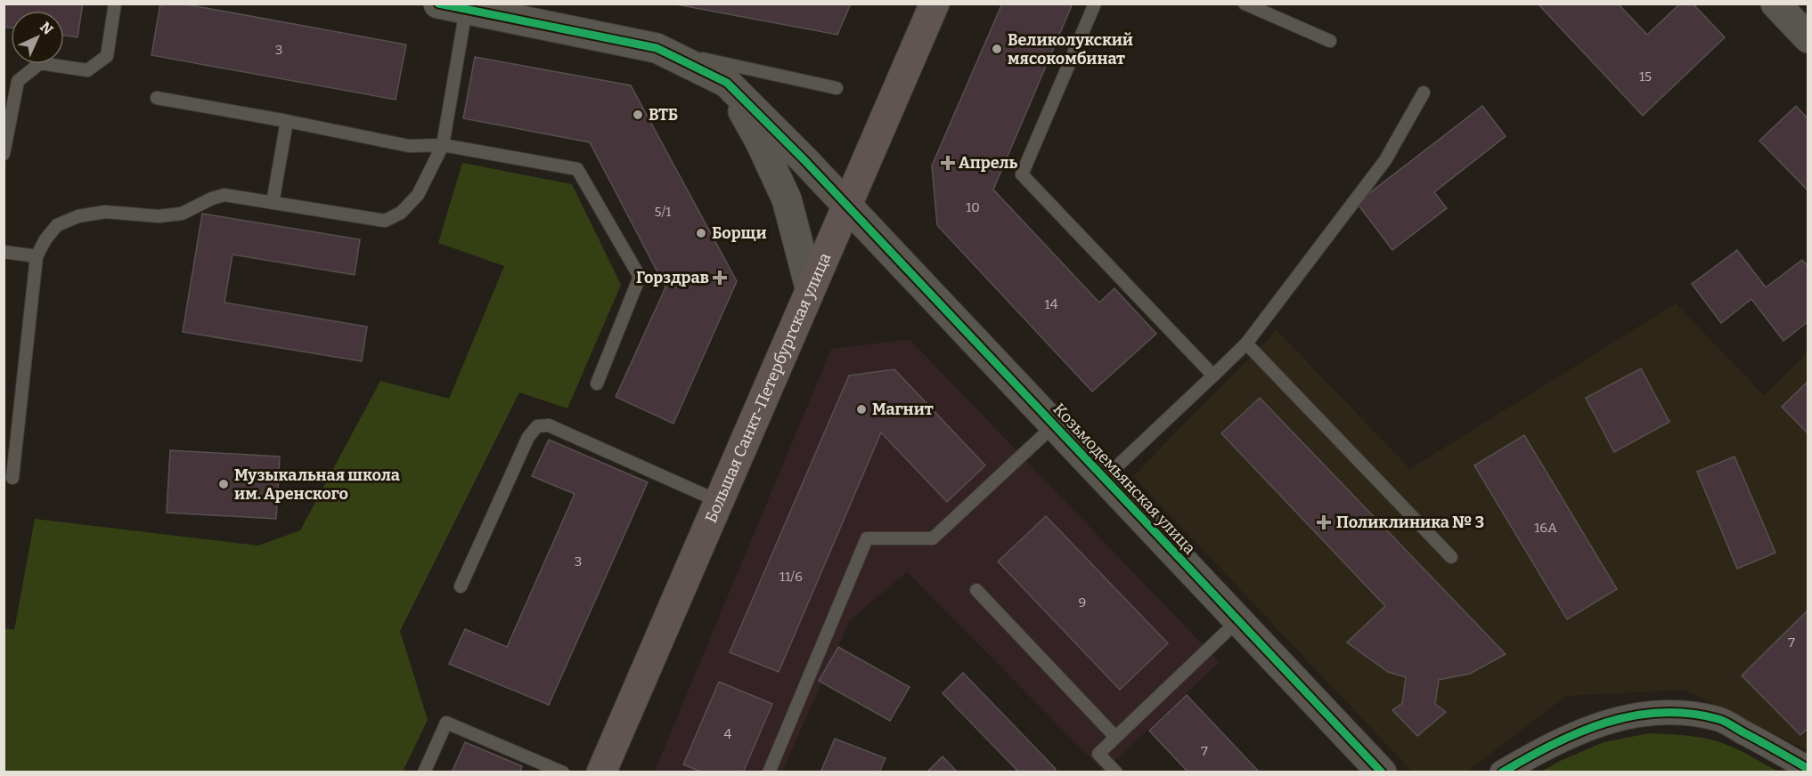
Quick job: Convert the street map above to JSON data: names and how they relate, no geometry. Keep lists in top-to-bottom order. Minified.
{"streets":{"main road":["Большая Санкт-Петербургская улица"],"street":["Козьмодемьянская улица"]},"crossings":[["Большая Санкт-Петербургская улица","Козьмодемьянская улица"]],"places":{"other":["Великолукский мясокомбинат","ВТБ","Борщи","Магнит","Музыкальная школа им. Аренского"],"health":["Апрель","Горздрав","Поликлиника № 3"]},"house_numbers":["3","15","10","5/1","14","16А","3","11/6","9","7","4","7"],"north":"top right"}
